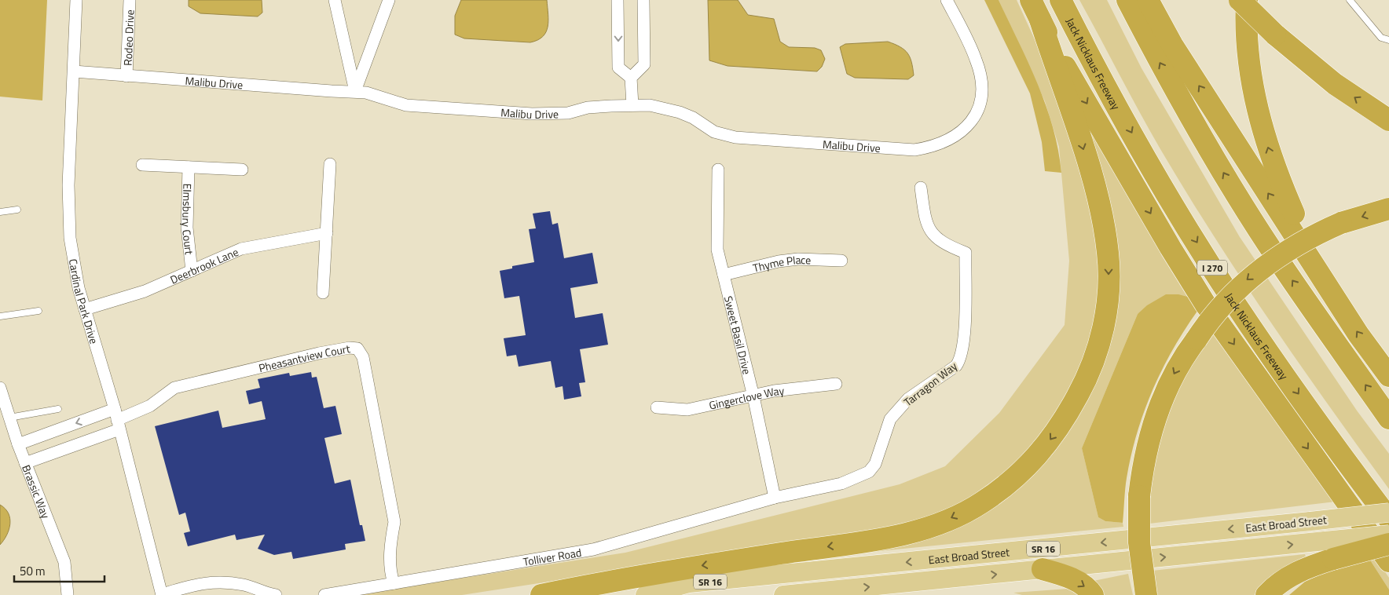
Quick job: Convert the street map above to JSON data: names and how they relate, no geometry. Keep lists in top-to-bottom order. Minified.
{"streets":{"highway":["Jack Nicklaus Freeway","I 270"],"main road":["East Broad Street","SR 16"],"street":["Rodeo Drive","Malibu Drive","Elmsbury Court","Thyme Place","Deerbrook Lane","Cardinal Park Drive","Sweet Basil Drive","Pheasantview Court","Tarragon Way","Gingerclove Way","Brassic Way","Tolliver Road"]},"crossings":[["Rodeo Drive","Malibu Drive"],["Malibu Drive","Cardinal Park Drive"],["Elmsbury Court","Deerbrook Lane"],["Thyme Place","Sweet Basil Drive"],["Deerbrook Lane","Cardinal Park Drive"],["Cardinal Park Drive","Pheasantview Court"],["Sweet Basil Drive","Tarragon Way"],["Sweet Basil Drive","Gingerclove Way"],["Sweet Basil Drive","Tolliver Road"],["Pheasantview Court","Tolliver Road"],["Tarragon Way","Tolliver Road"]],"scale_bar":"50 m"}
